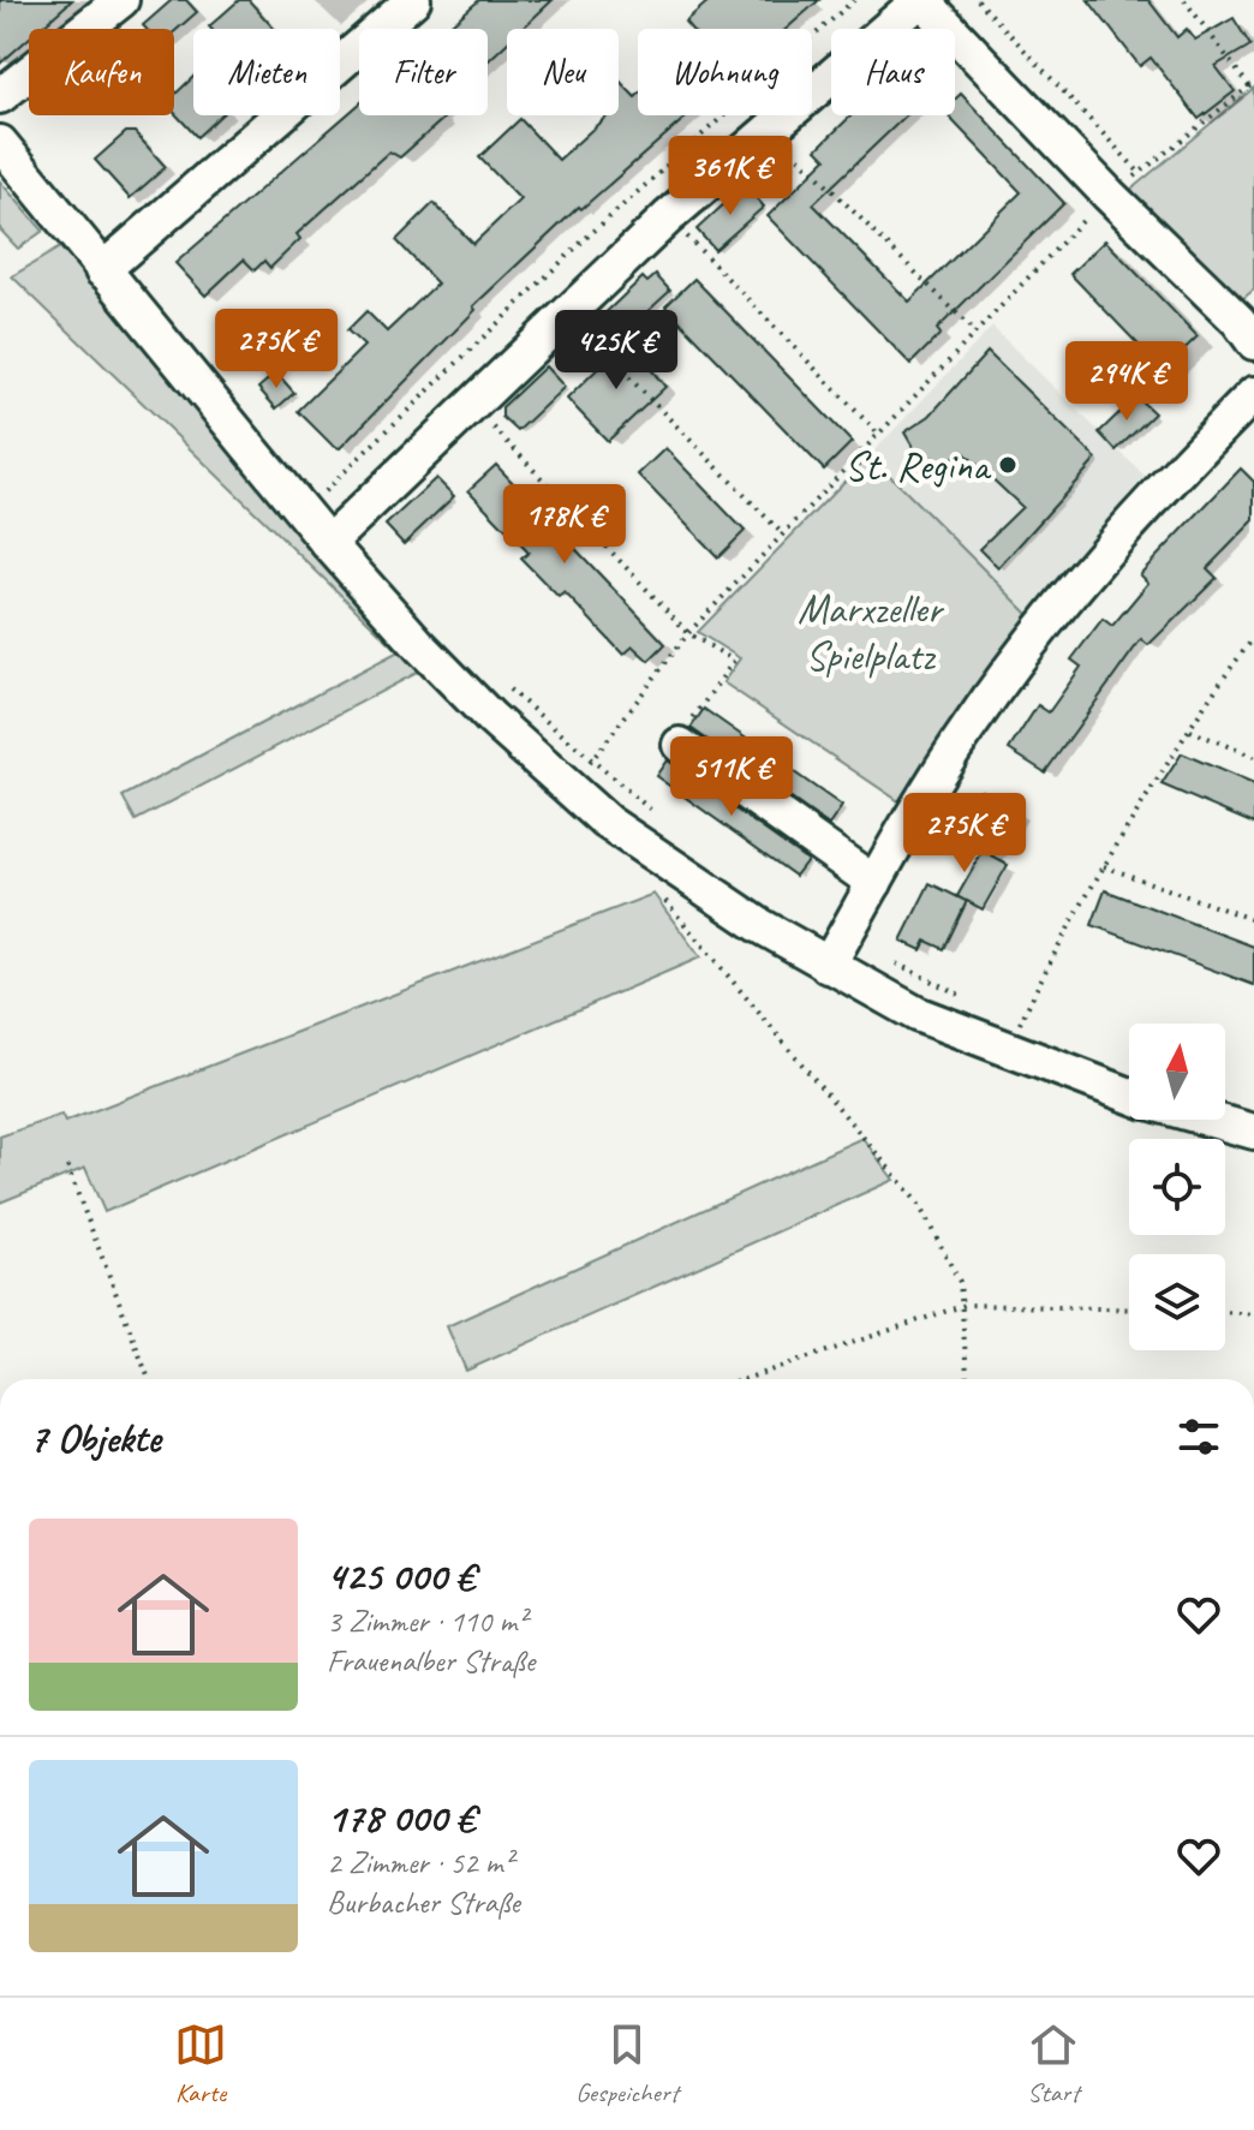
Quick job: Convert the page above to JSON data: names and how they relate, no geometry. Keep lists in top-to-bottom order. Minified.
{"parks":["Marxzeller Spielplatz"],"places":["St. Regina"],"north":"top","page":{"chip":["Kaufen","Mieten","Filter","Neu","Wohnung","Haus"],"price":["361K €","275K €","425K €","294K €","178K €","511K €","275K €"],"heading":"7 Objekte","list":[{"name":"425 000 €","note":"3 Zimmer · 110 m² · Frauenalber Straße"},{"name":"178 000 €","note":"2 Zimmer · 52 m² · Burbacher Straße"}],"tabs":["Karte","Gespeichert","Start"]}}
